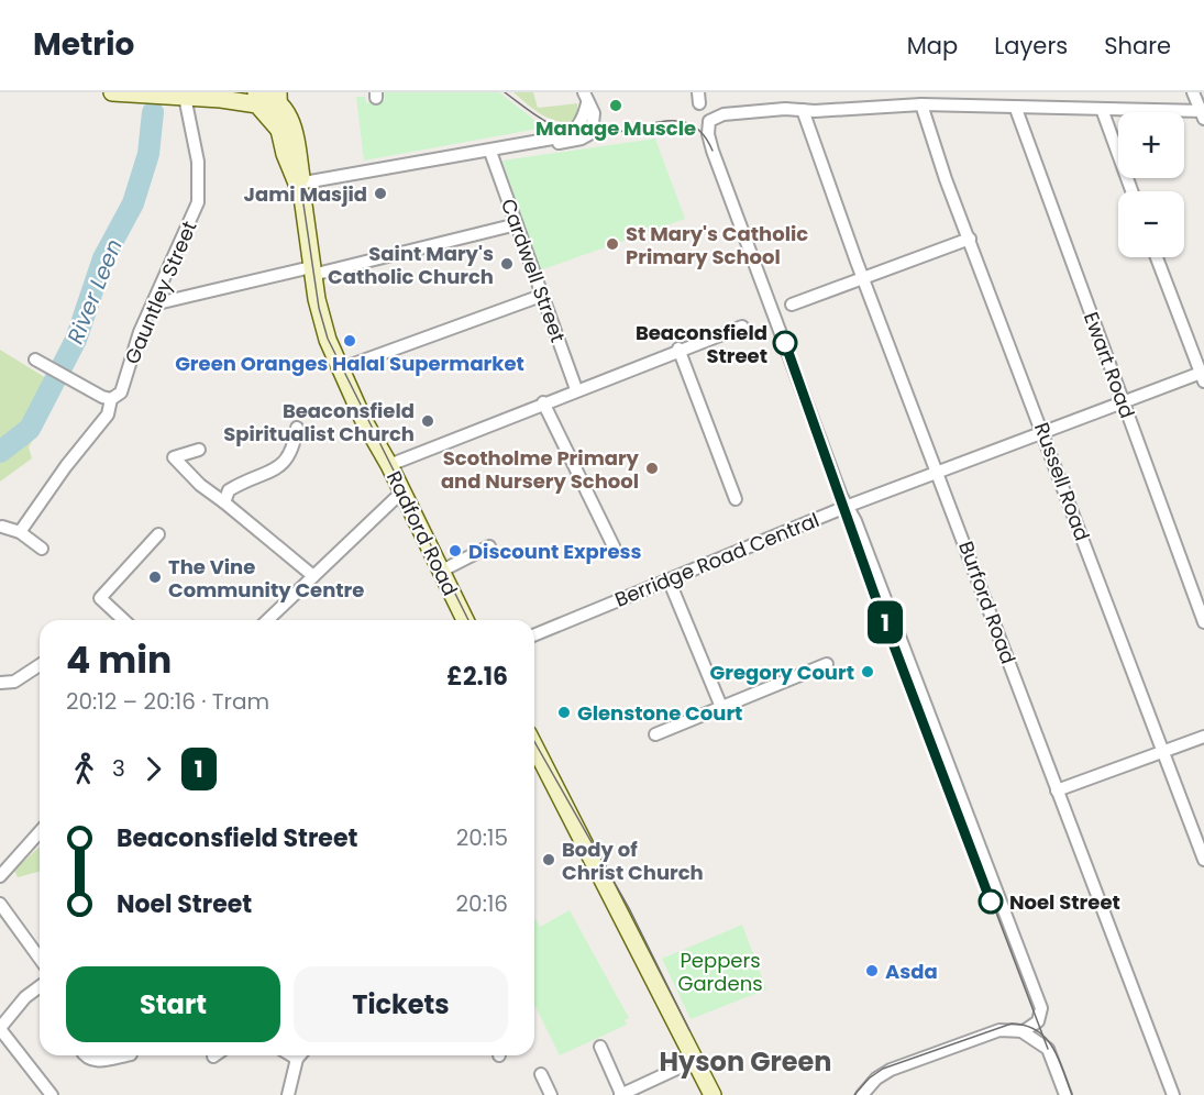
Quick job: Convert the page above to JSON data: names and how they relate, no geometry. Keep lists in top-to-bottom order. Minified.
{"streets":{"street":["Cardwell Street","Gauntley Street","Ewart Road","Russell Road","Radford Road","Berridge Road Central","Burford Road"]},"crossings":[["Ewart Road","Berridge Road Central"],["Russell Road","Berridge Road Central"],["Berridge Road Central","Burford Road"]],"districts":["Hyson Green"],"water":["River Leen"],"parks":["Peppers Gardens"],"places":["Manage Muscle","Jami Masjid","St Mary's Catholic Primary School","Saint Mary's Catholic Church","Green Oranges Halal Supermarket","Beaconsfield Street","Beaconsfield Spiritualist Church","Scotholme Primary and Nursery School","Discount Express","The Vine Community Centre","Gregory Court","Glenstone Court","Body of Christ Church","Noel Street","Asda"],"lines":["tram line 1"],"page":{"header":"Metrio","nav":["Map","Layers","Share"],"on_map":"1","map_buttons":["+","−"],"heading":["4 min","20:12 – 20:16 · Tram","£2.16"],"legs":["3","1"],"list":[{"name":"Beaconsfield Street","value":"20:15"},{"name":"Noel Street","value":"20:16"}],"buttons":["Start","Tickets"]}}
